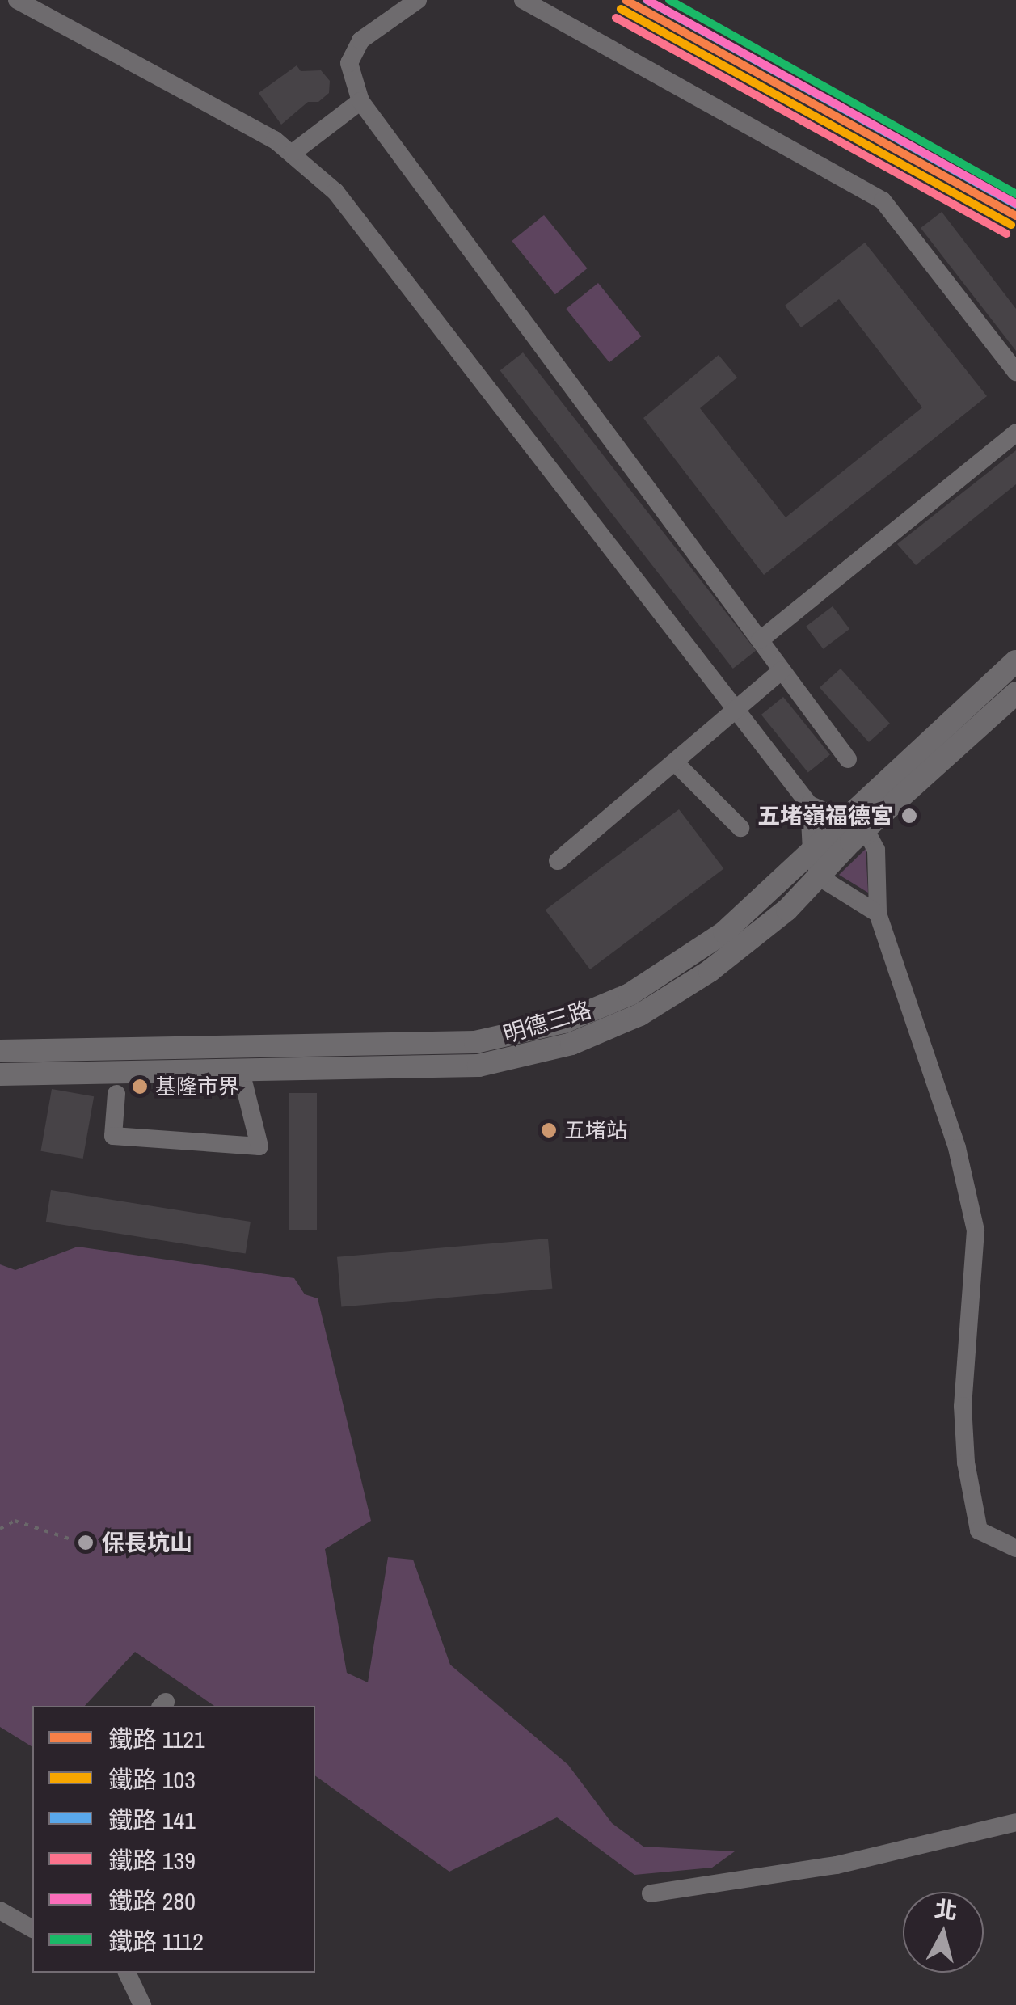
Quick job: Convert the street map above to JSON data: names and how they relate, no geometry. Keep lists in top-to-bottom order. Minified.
{"streets":{"main road":["明德三路"]},"places":["五堵嶺福德宮","基隆市界","五堵站","保長坑山"],"lines":["rail line 1121","rail line 141","rail line 280","rail line 1112","rail line 103","rail line 139"],"legend":["鐵路 1121","鐵路 103","鐵路 141","鐵路 139","鐵路 280","鐵路 1112"],"north":"top"}
